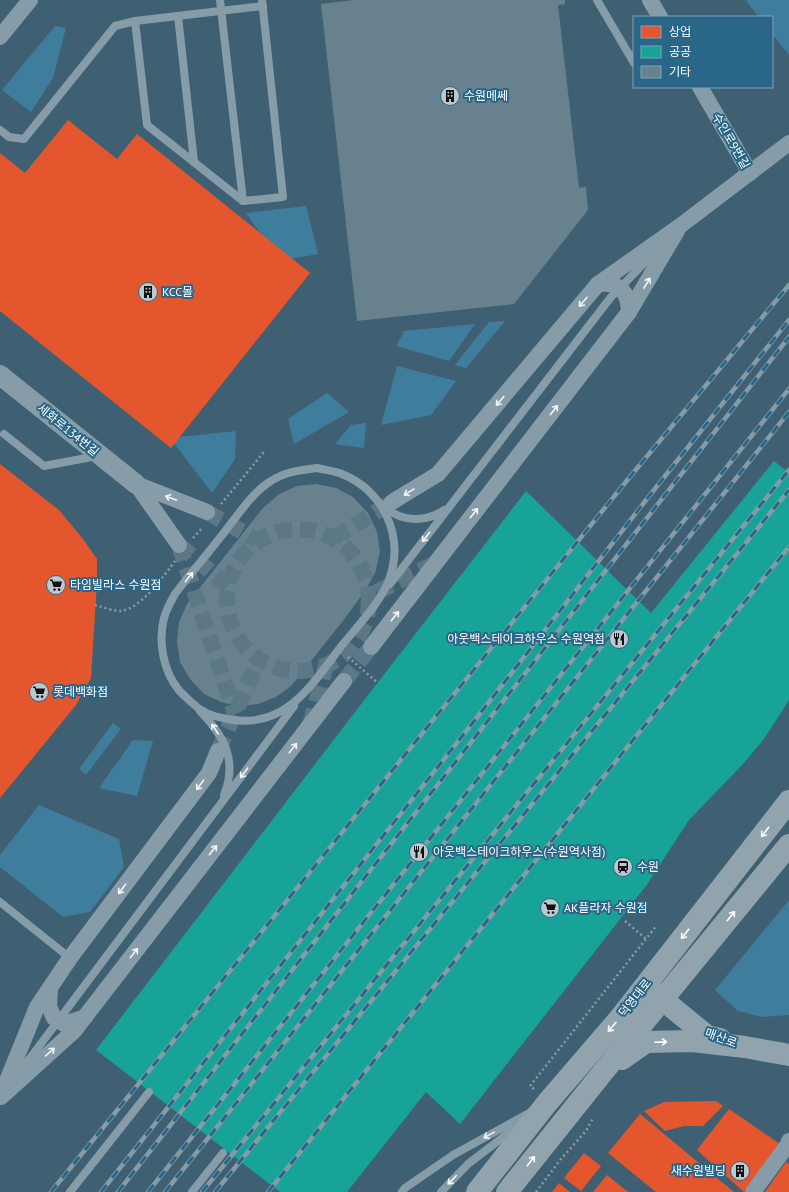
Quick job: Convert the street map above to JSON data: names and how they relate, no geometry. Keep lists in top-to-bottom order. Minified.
{"streets":{"main road":["덕영대로","매산로"],"street":["수인로9번길","세화로134번길"]},"crossings":[["덕영대로","매산로"]],"places":{"building":["수원메쎄","KCC몰","새수원빌딩"],"supermarket":["타임빌라스 수원점","롯데백화점","AK플라자 수원점"],"restaurant":["아웃백스테이크하우스 수원역점","아웃백스테이크하우스(수원역사점)"],"station":["수원"]},"legend":["상업","공공","기타"]}
